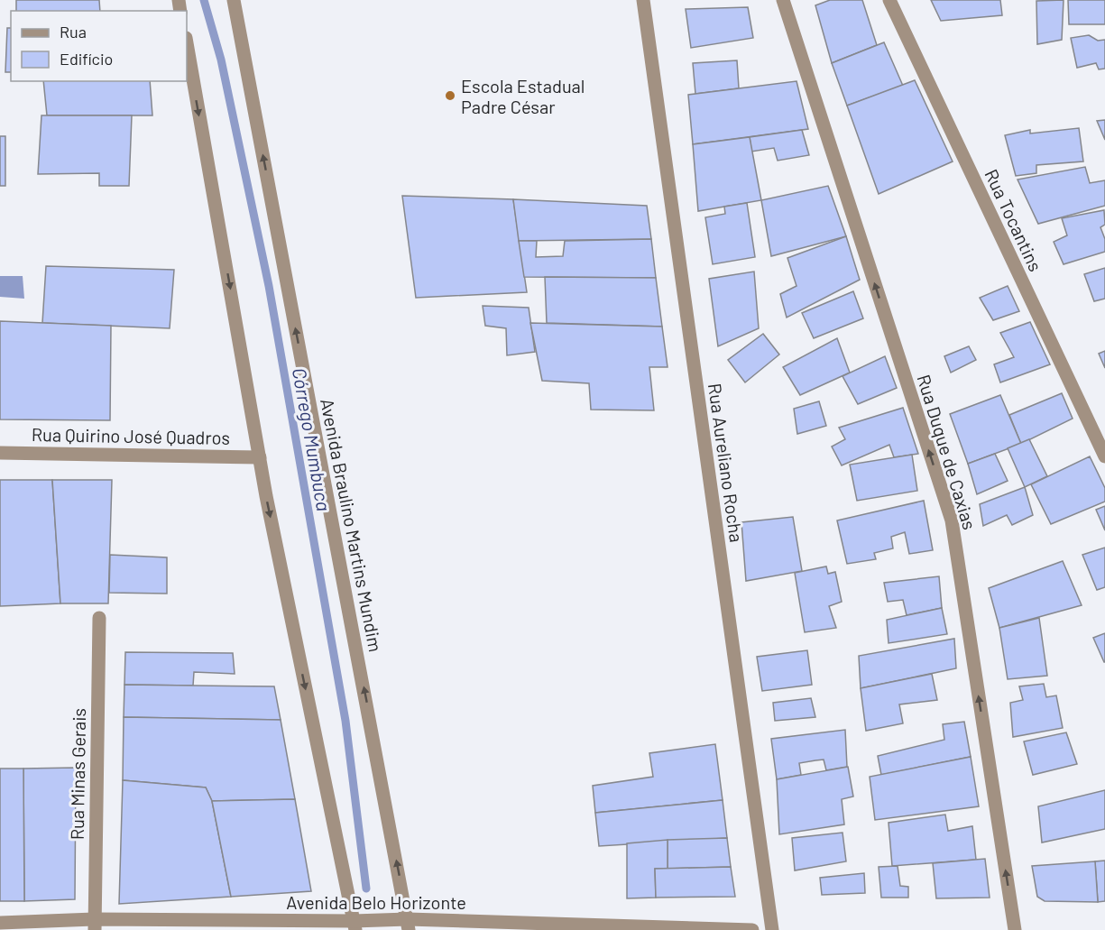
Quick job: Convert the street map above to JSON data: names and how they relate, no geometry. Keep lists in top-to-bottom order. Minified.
{"streets":{"street":["Rua Tocantins","Rua Quirino José Quadros","Rua Duque de Caxias","Rua Aureliano Rocha","Avenida Braulino Martins Mundim","Rua Minas Gerais","Avenida Belo Horizonte"]},"crossings":[["Avenida Braulino Martins Mundim","Avenida Belo Horizonte"],["Rua Minas Gerais","Avenida Belo Horizonte"]],"one_way":["Rua Duque de Caxias"],"water":["Córrego Mumbuca"],"places":["Escola Estadual Padre César"],"legend":["Rua","Edifício"]}
